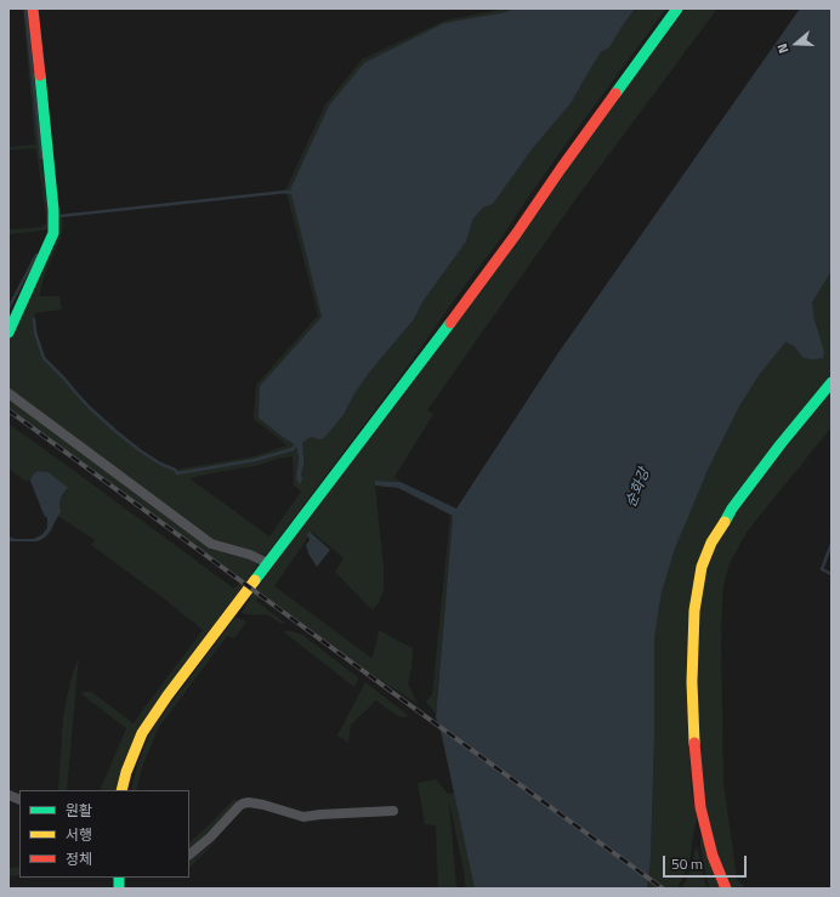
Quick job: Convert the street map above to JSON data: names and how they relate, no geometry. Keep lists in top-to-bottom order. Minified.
{"water":["순화강"],"legend":["원활","서행","정체"],"scale_bar":"50 m","north":"left"}
